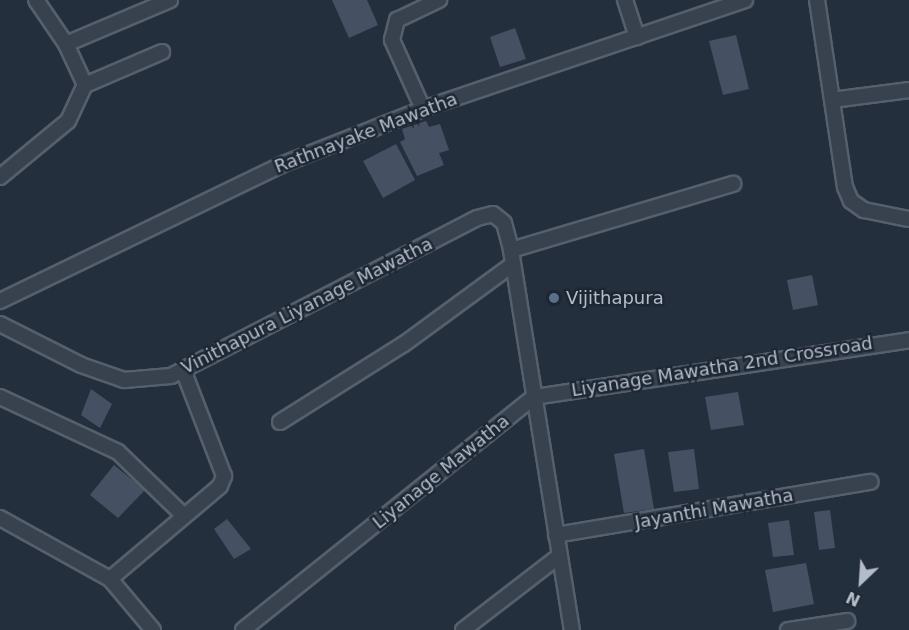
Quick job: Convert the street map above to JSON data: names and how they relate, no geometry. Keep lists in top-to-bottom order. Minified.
{"streets":{"street":["Rathnayake Mawatha","Vinithapura Liyanage Mawatha","Liyanage Mawatha 2nd Crossroad","Liyanage Mawatha","Jayanthi Mawatha"]},"crossings":[["Liyanage Mawatha 2nd Crossroad","Liyanage Mawatha"]],"places":["Vijithapura"],"north":"bottom left"}
